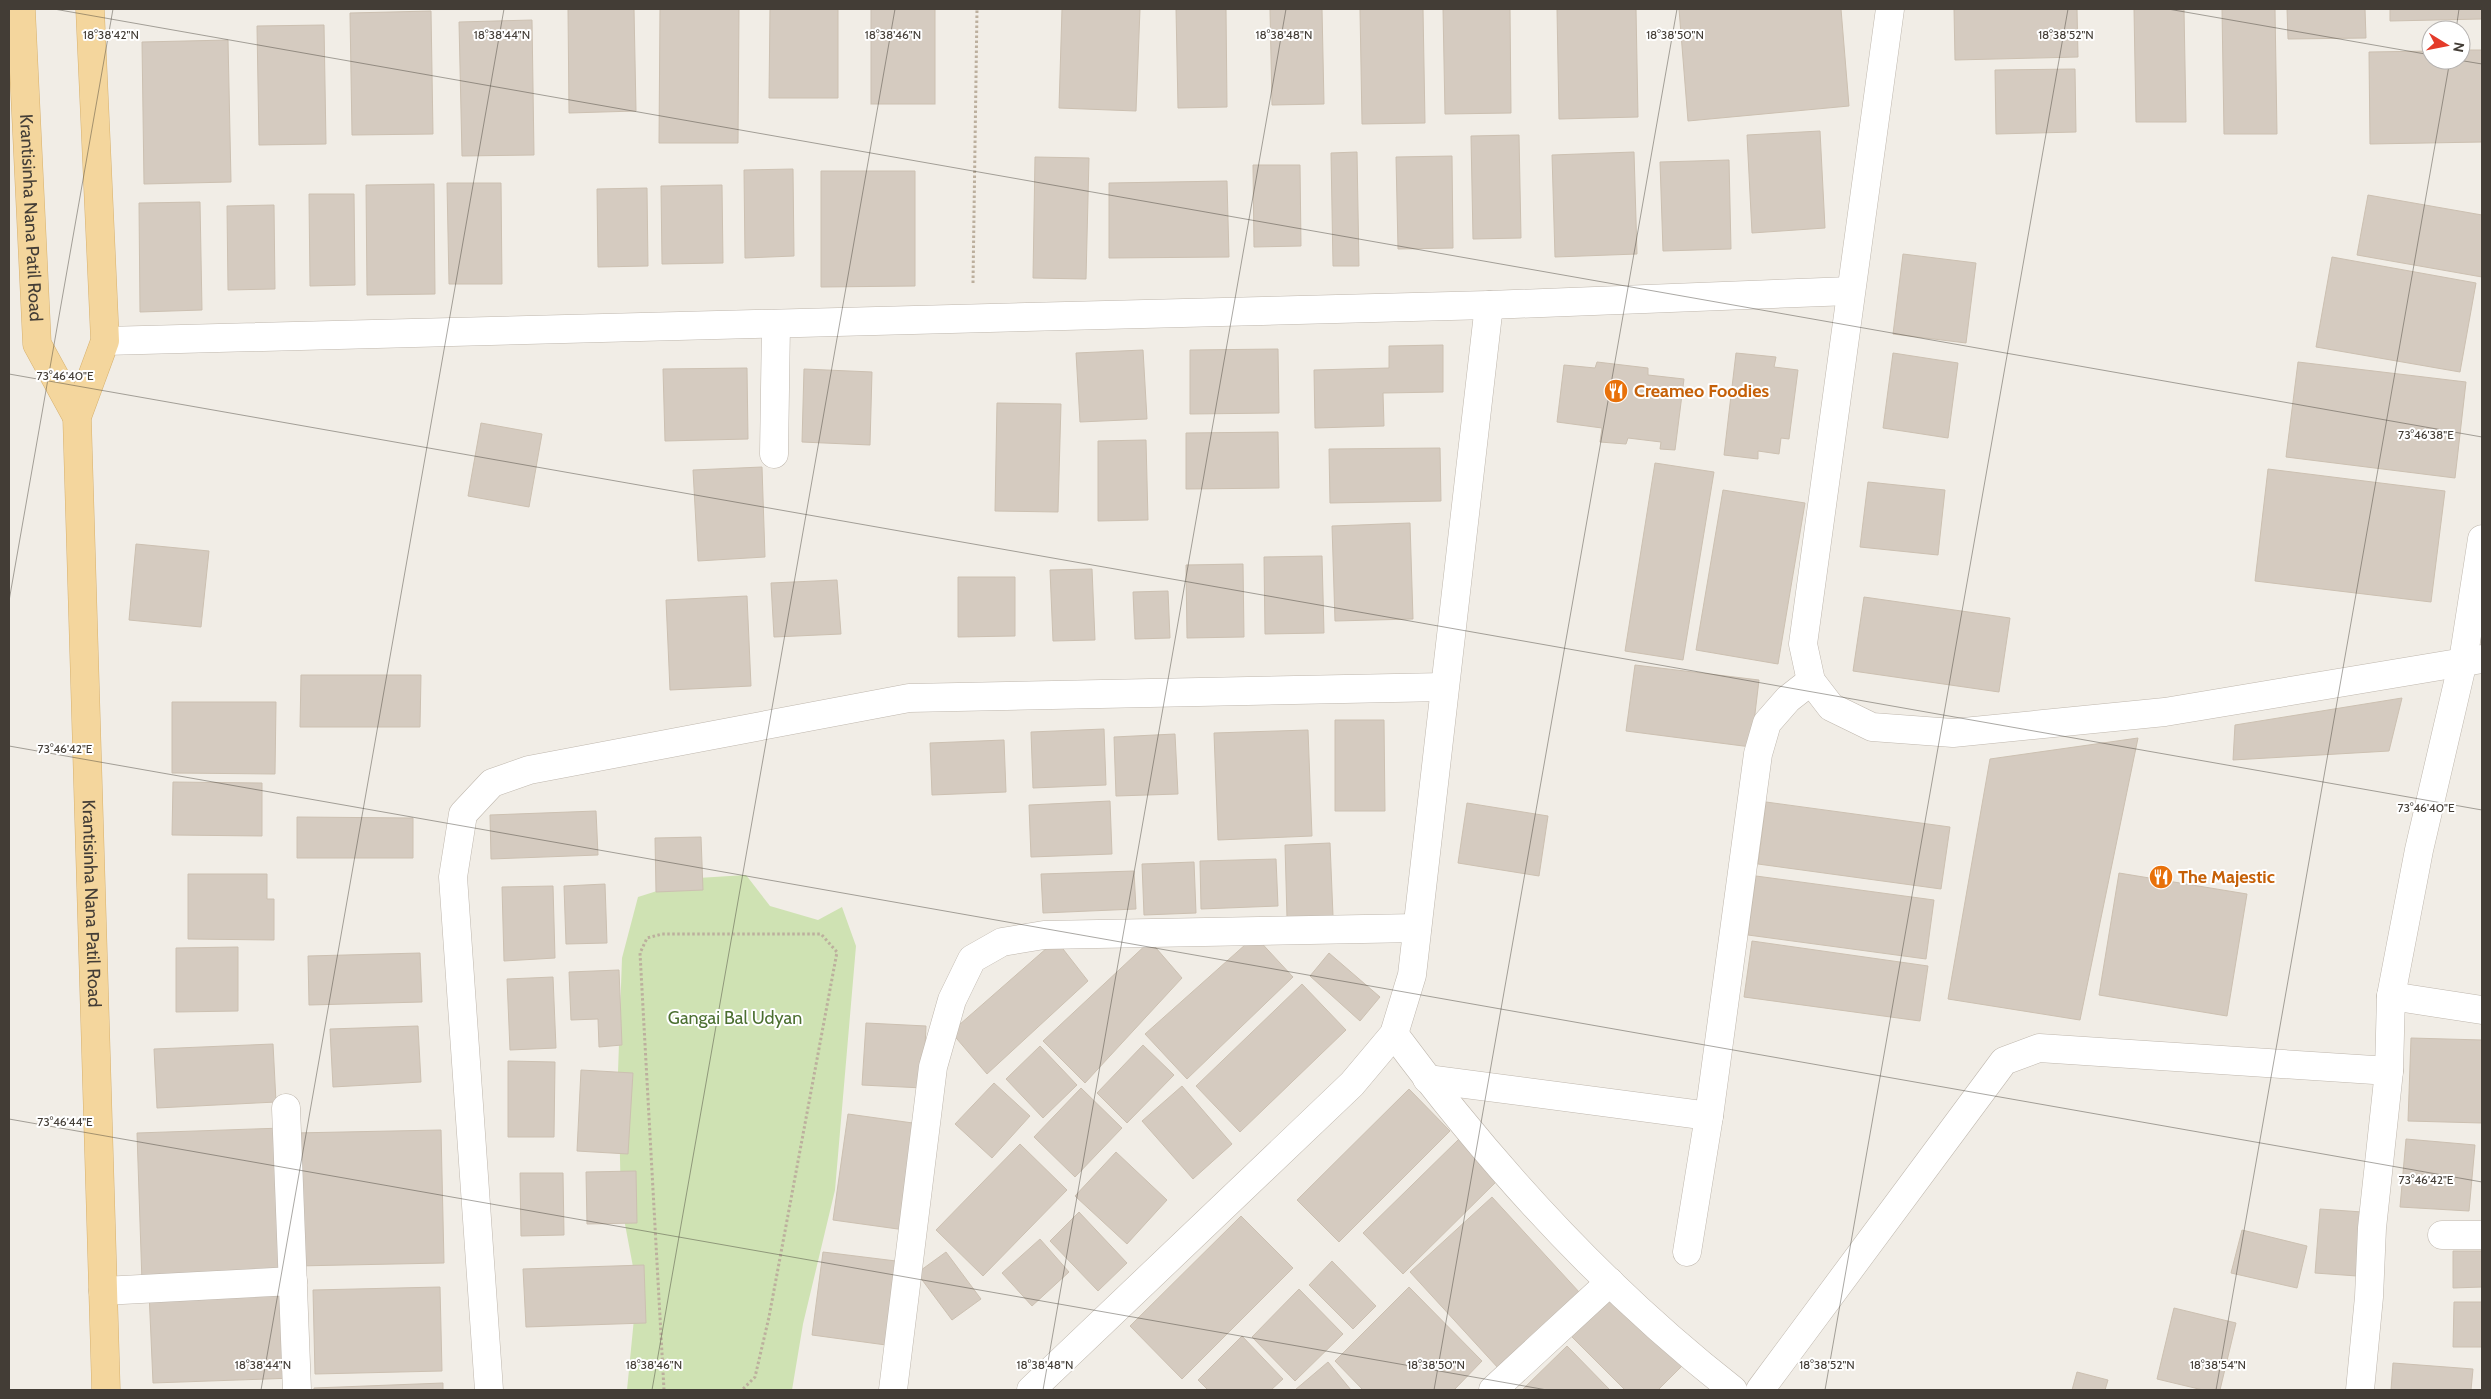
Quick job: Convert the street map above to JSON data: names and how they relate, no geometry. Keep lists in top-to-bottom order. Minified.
{"streets":{"main road":["Krantisinha Nana Patil Road"]},"parks":["Gangai Bal Udyan"],"places":{"restaurant":["Creameo Foodies","The Majestic"]},"north":"right","coordinates":["18°38'42\"N","18°38'44\"N","18°38'46\"N","18°38'48\"N","18°38'50\"N","18°38'52\"N","73°46'40\"E","73°46'38\"E","73°46'42\"E","73°46'44\"E","18°38'54\"N"]}
